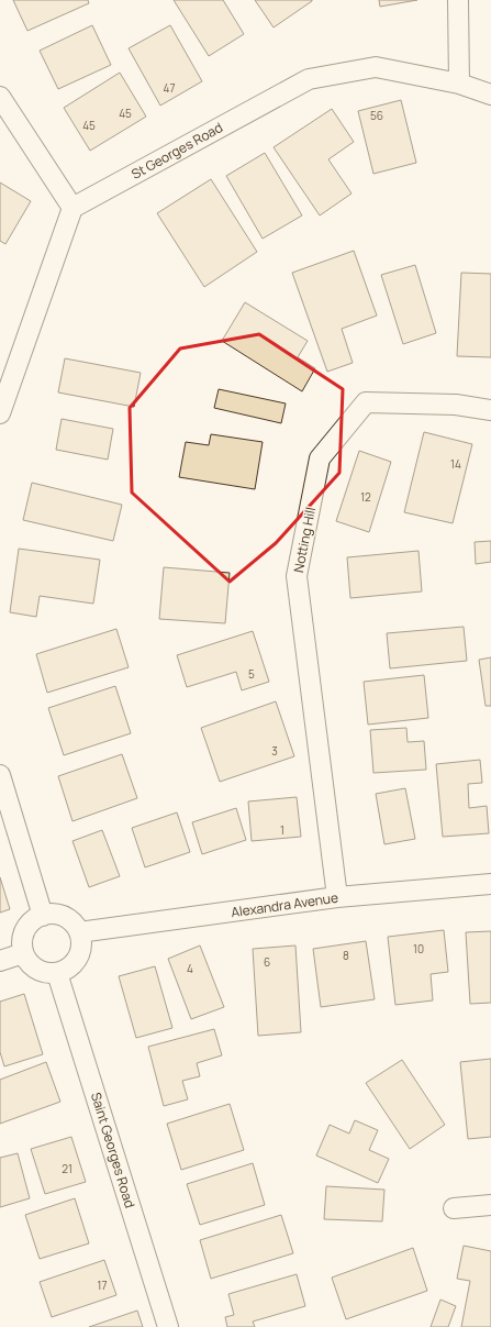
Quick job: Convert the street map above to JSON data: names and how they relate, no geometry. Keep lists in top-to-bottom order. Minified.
{"streets":{"street":["St Georges Road","Notting Hill","Alexandra Avenue","Saint Georges Road"]},"crossings":[["Notting Hill","Alexandra Avenue"],["Alexandra Avenue","Saint Georges Road"]],"house_numbers":["47","45","56","45","14","12","5","3","1","10","8","6","4","21","17"]}
